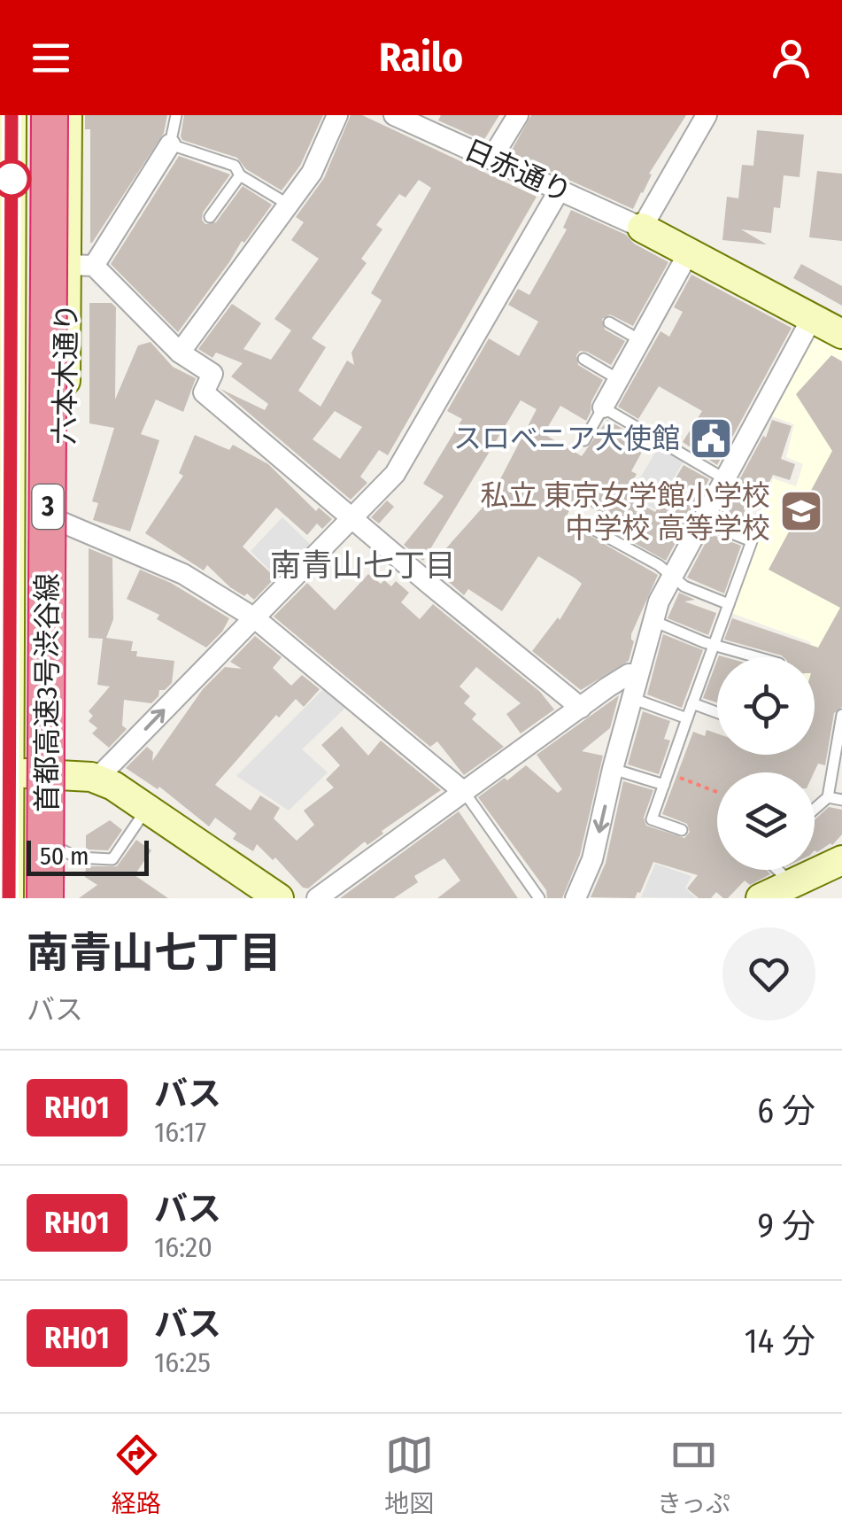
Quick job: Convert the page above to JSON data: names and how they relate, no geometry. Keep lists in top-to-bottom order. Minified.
{"streets":{"highway":["3","首都高速3号渋谷線"],"main road":["六本木通り"],"street":["日赤通り"]},"crossings":[["六本木通り","首都高速3号渋谷線"]],"districts":["南青山七丁目"],"places":{"public building":["スロベニア大使館"],"school or university":["私立 東京女学館小学校 中学校 高等学校"]},"lines":["bus line RH01"],"scale_bar":"50 m","page":{"header":"Railo","scale":"50 m","heading":["南青山七丁目","バス"],"list":[{"mark":"RH01","name":"バス","note":"16:17","value":"6 分"},{"mark":"RH01","name":"バス","note":"16:20","value":"9 分"},{"mark":"RH01","name":"バス","note":"16:25","value":"14 分"}],"tabs":["経路","地図","きっぷ"]}}
